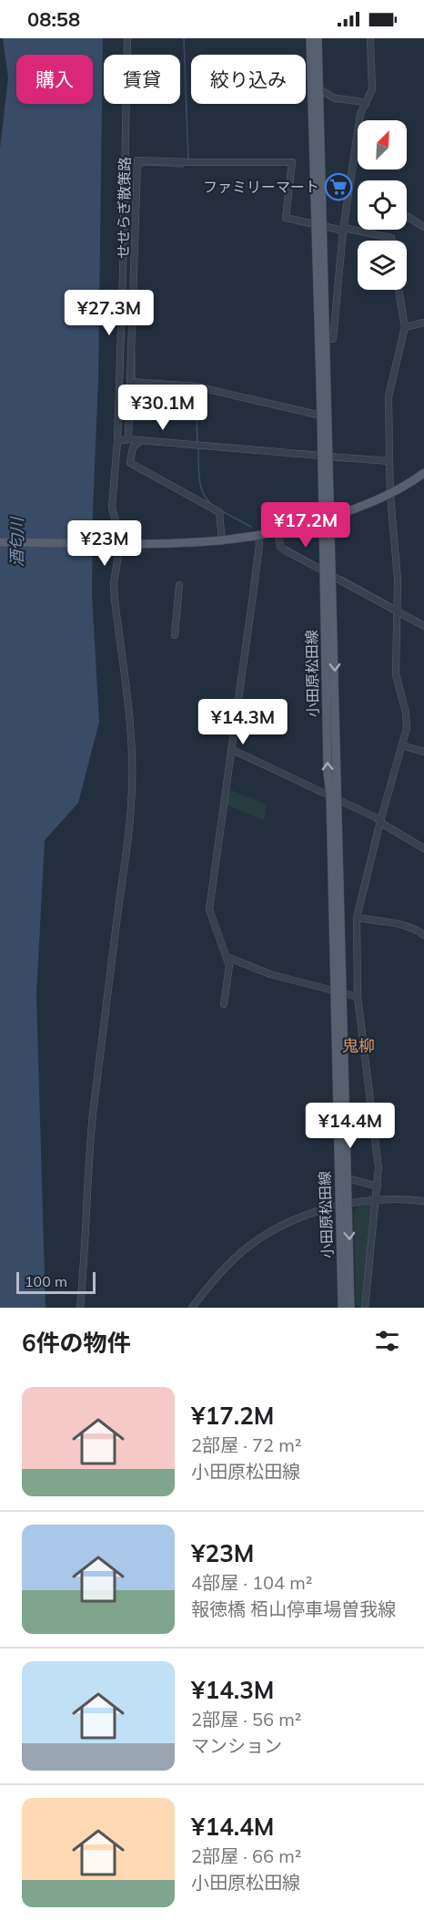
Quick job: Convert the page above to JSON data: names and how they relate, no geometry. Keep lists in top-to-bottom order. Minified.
{"streets":{"main road":["小田原松田線"],"street":["せせらぎ散策路"]},"districts":["鬼柳"],"water":["酒匂川"],"places":{"supermarket":["ファミリーマート"]},"scale_bar":"100 m","north":"top right","page":{"status":"08:58","chip":["購入","賃貸","絞り込み"],"price":["¥27.3M","¥30.1M","¥17.2M","¥23M","¥14.3M","¥14.4M"],"scale":"100 m","heading":"6件の物件","list":[{"name":"¥17.2M","note":"2部屋 · 72 m² · 小田原松田線"},{"name":"¥23M","note":"4部屋 · 104 m² · 報徳橋 栢山停車場曽我線"},{"name":"¥14.3M","note":"2部屋 · 56 m² · マンション"},{"name":"¥14.4M","note":"2部屋 · 66 m² · 小田原松田線"}]}}
